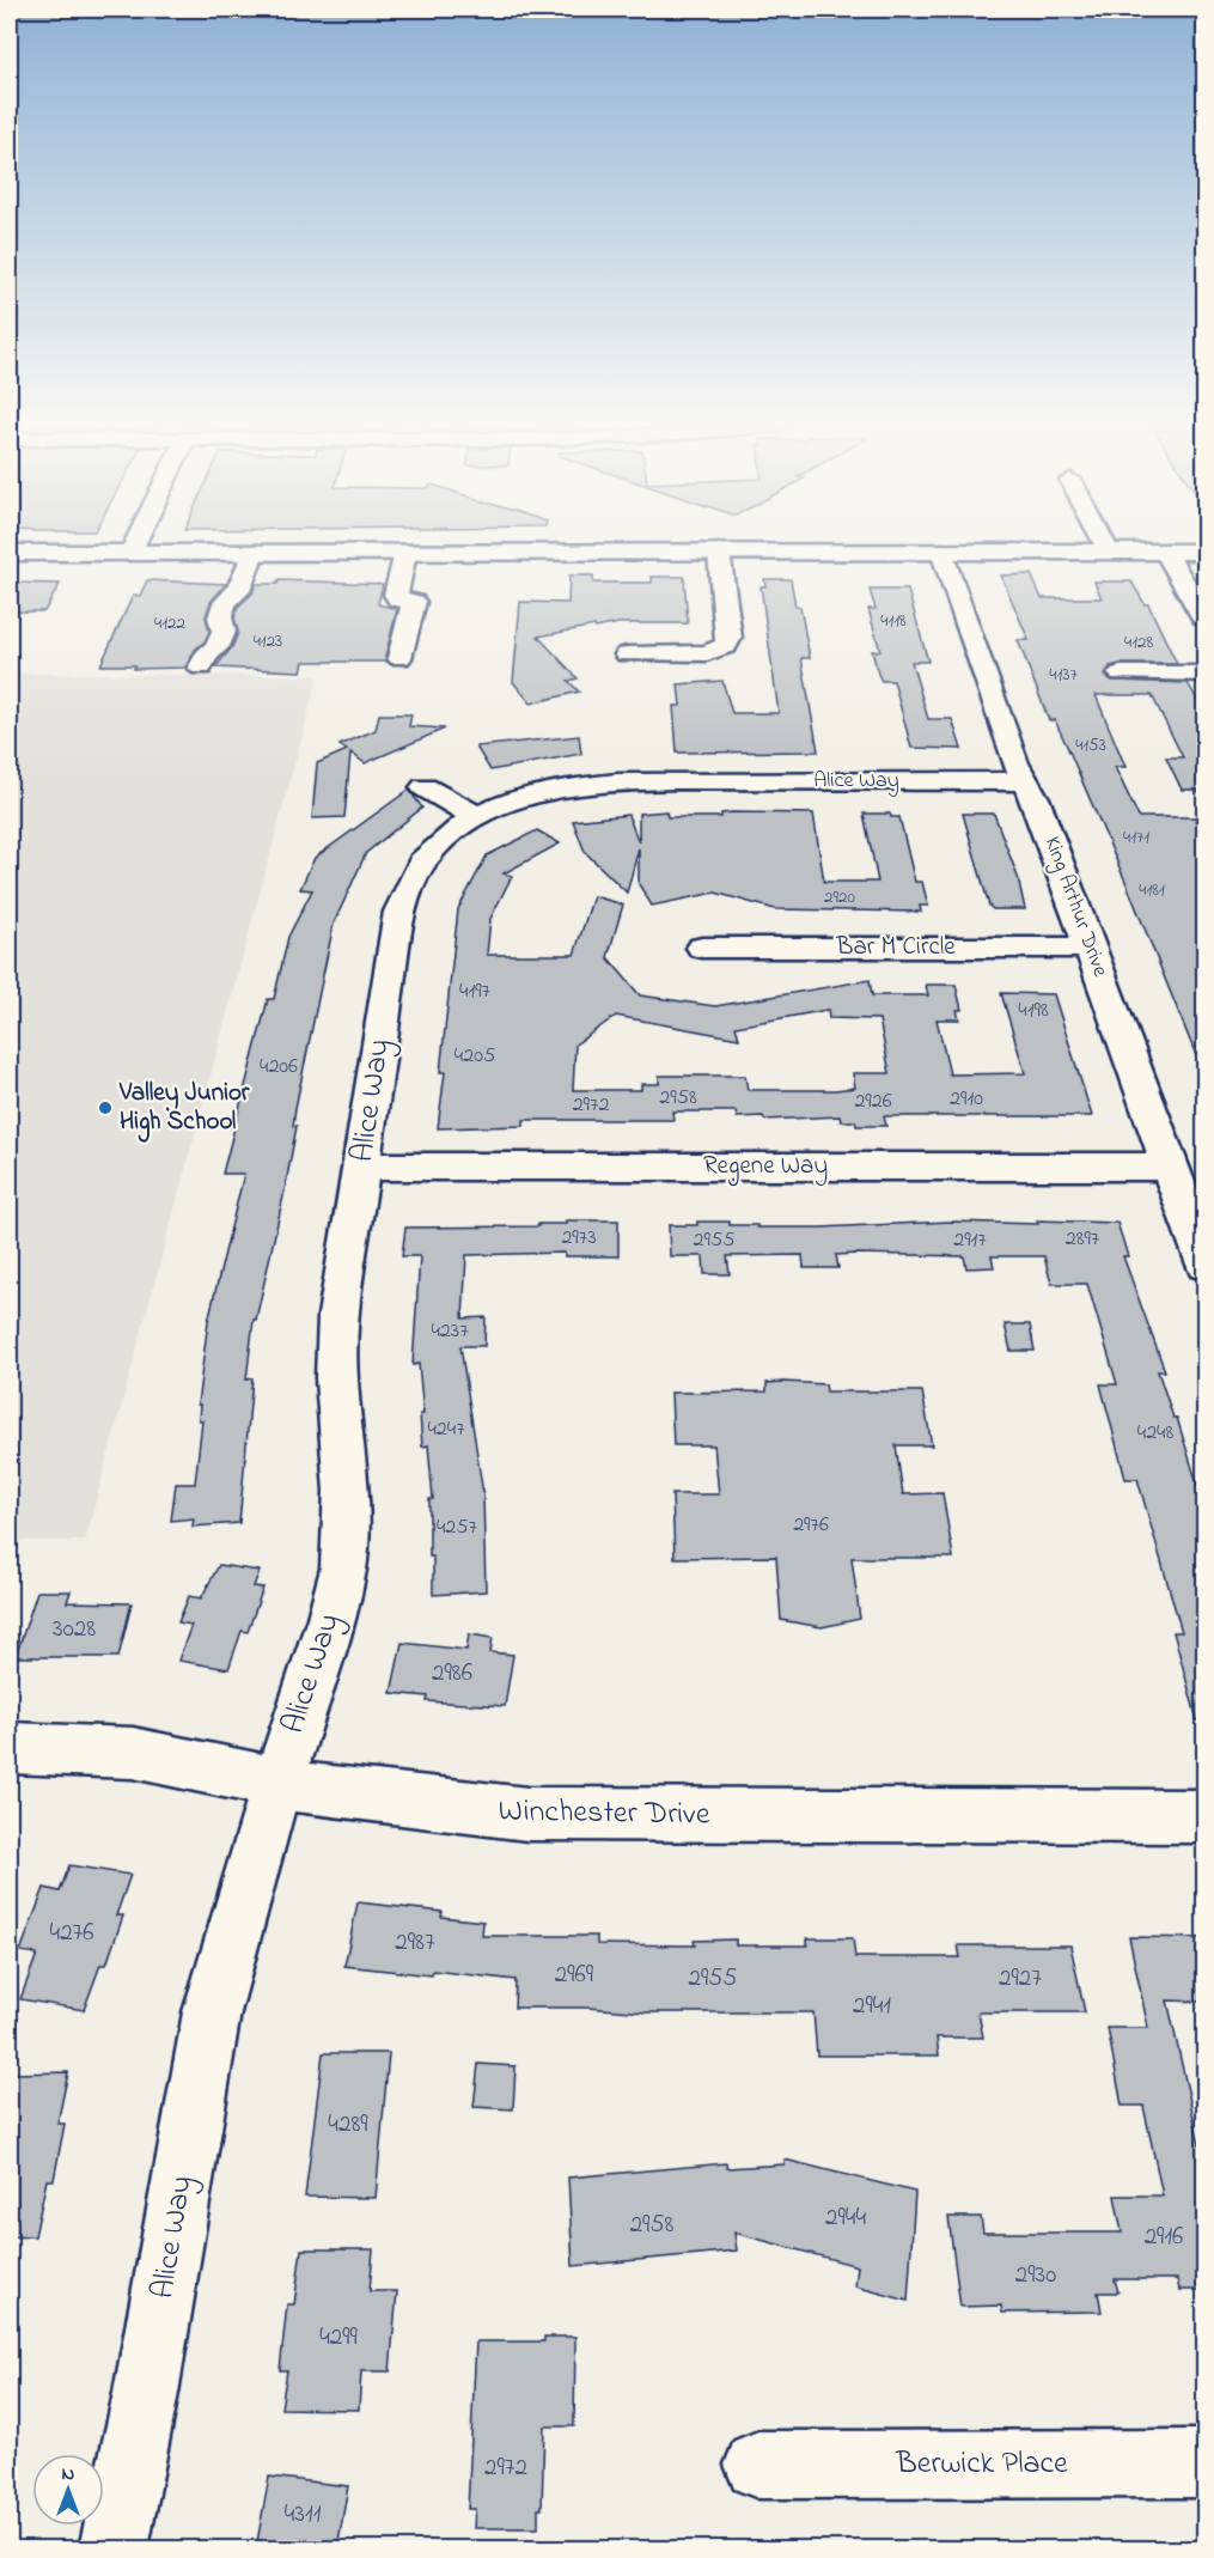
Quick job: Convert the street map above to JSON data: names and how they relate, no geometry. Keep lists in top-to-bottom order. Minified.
{"streets":{"street":["Alice Way","King Arthur Drive","Bar M Circle","Regene Way","Winchester Drive","Berwick Place"]},"crossings":[["Alice Way","King Arthur Drive"],["Alice Way","Regene Way"],["Alice Way","Winchester Drive"],["King Arthur Drive","Bar M Circle"],["King Arthur Drive","Regene Way"]],"places":["Valley Junior High School"],"house_numbers":["4118","4122","4123","4128","4137","4153","4171","4181","2920","4197","4198","4205","4206","2958","2910","2926","2972","2973","2897","2955","2917","4237","4247","4248","2976","4257","3028","2986","4276","2987","2969","2955","2927","2941","4289","2944","2958","2916","2930","4299","2972","4311"],"north":"top"}
